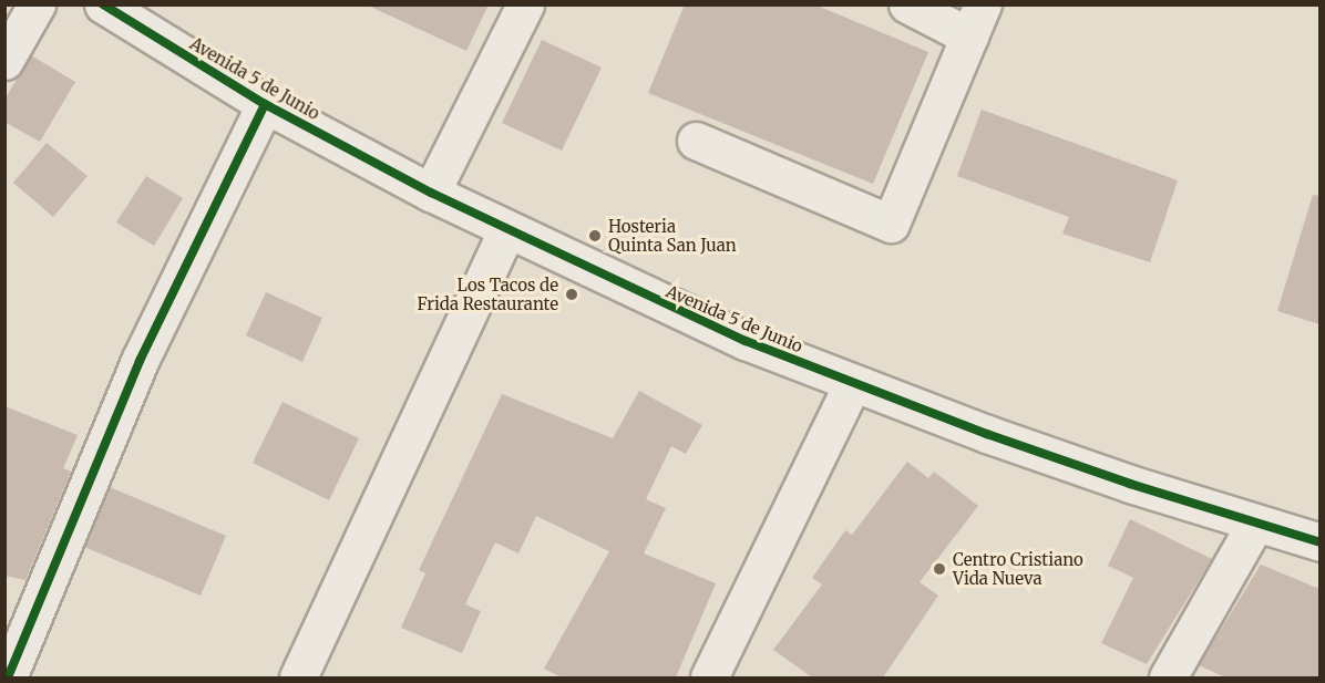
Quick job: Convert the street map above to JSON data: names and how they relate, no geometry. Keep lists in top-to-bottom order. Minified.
{"streets":{"street":["Avenida 5 de Junio"]},"places":["Hosteria Quinta San Juan","Los Tacos de Frida Restaurante","Centro Cristiano Vida Nueva"]}
